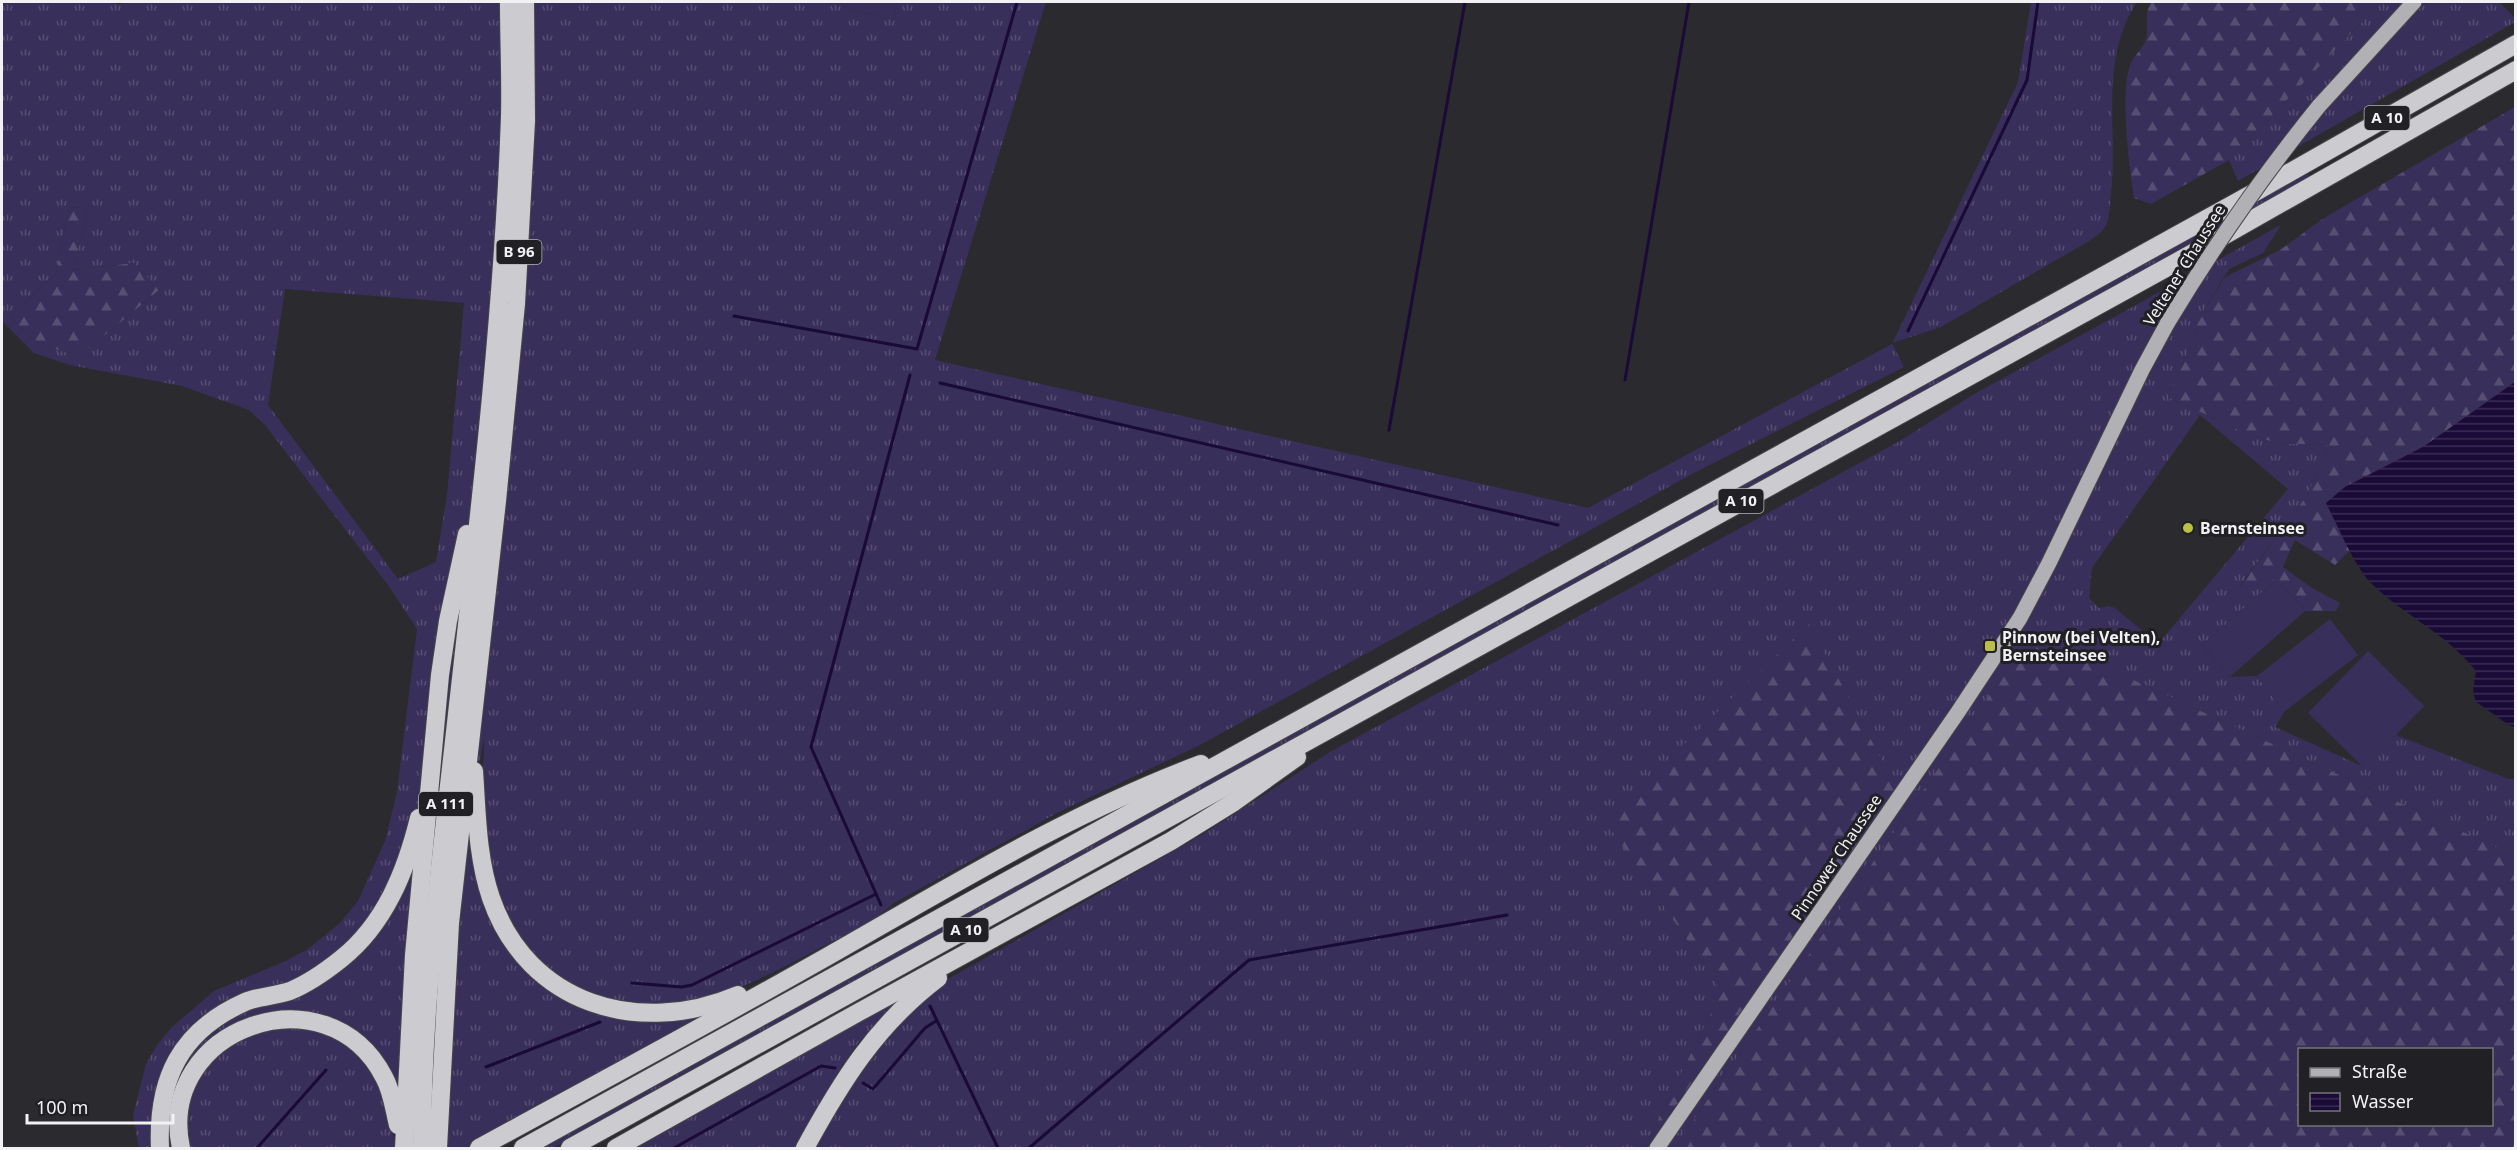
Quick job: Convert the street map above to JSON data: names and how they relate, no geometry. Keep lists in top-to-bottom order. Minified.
{"streets":{"highway":["A 10","B 96","A 111"],"main road":["Veltener Chaussee","Pinnower Chaussee"]},"crossings":[["B 96","A 111"],["Veltener Chaussee","Pinnower Chaussee"]],"places":{"other":["Bernsteinsee"],"transit":["Pinnow (bei Velten), Bernsteinsee"]},"legend":["Straße","Wasser"],"scale_bar":"100 m"}
